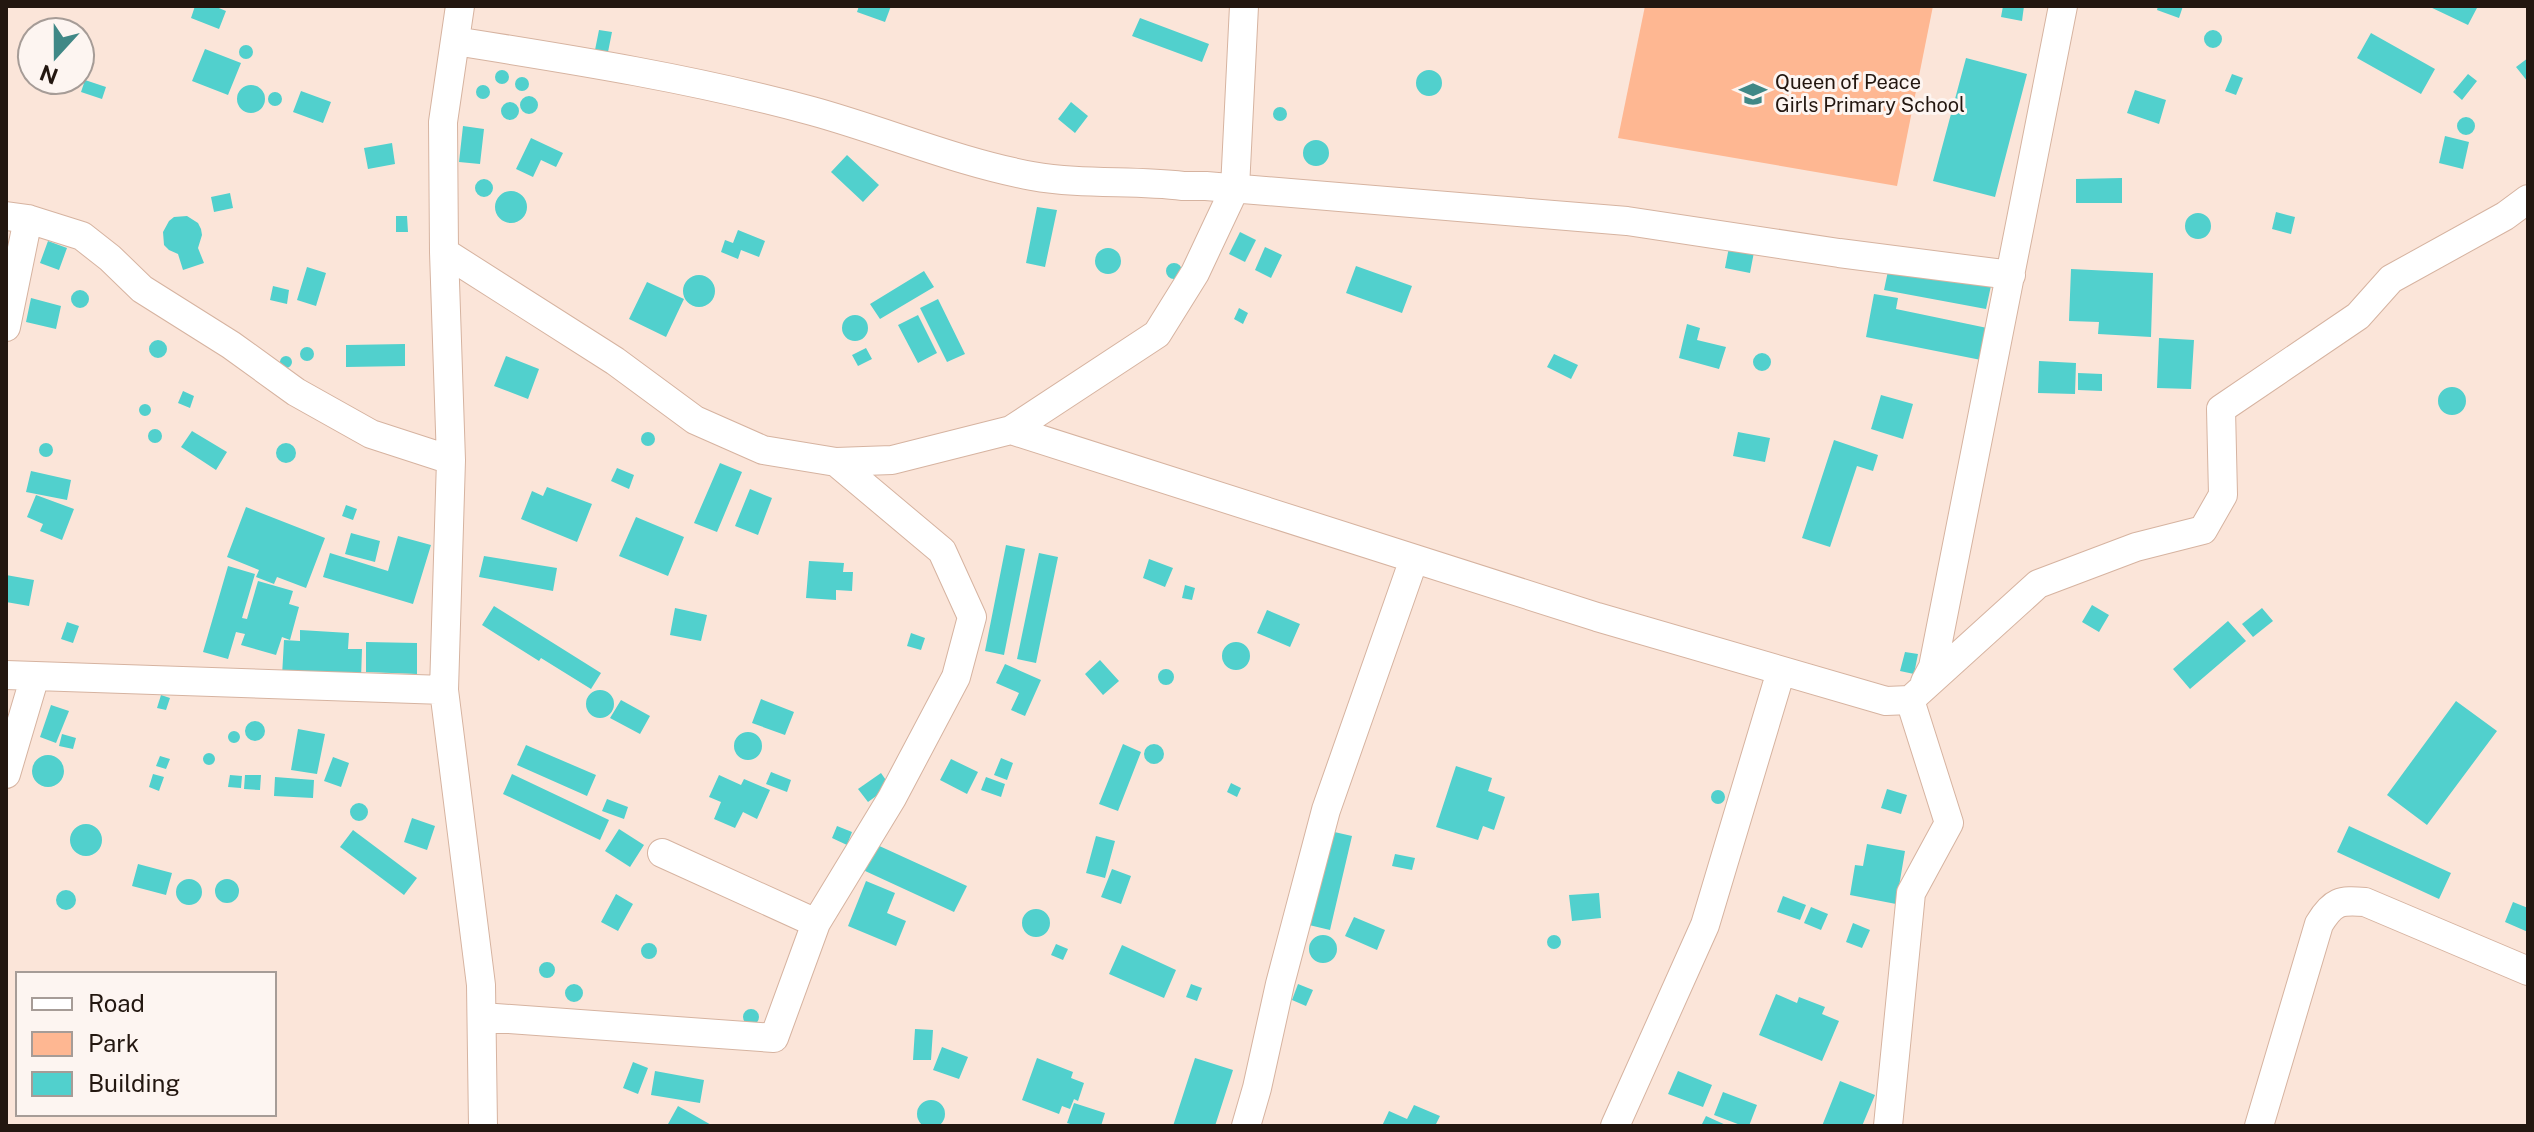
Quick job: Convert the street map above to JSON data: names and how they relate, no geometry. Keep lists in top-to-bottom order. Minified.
{"places":{"school or university":["Queen of Peace Girls Primary School"]},"legend":["Road","Park","Building"],"north":"bottom"}
